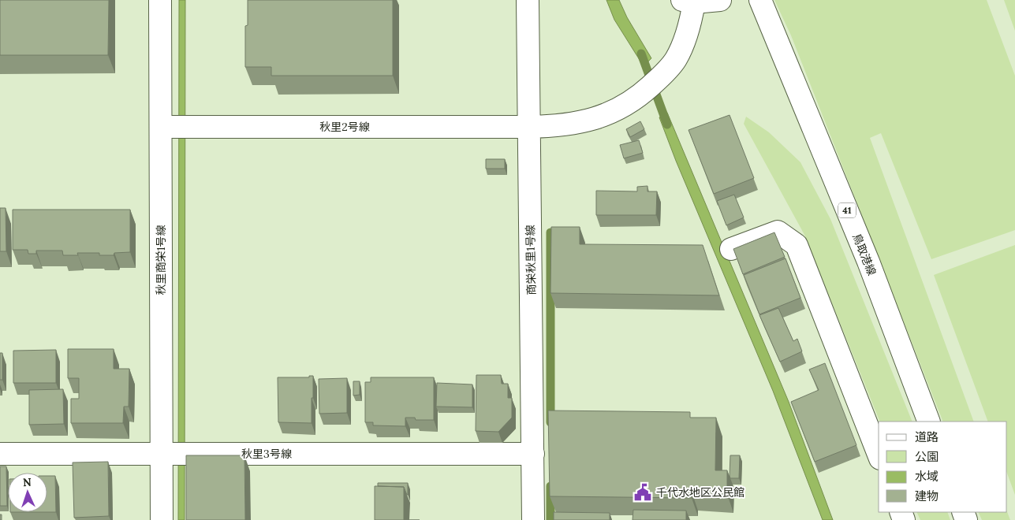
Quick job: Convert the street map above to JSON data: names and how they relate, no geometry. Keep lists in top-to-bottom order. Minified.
{"streets":{"street":["秋里2号線","41","鳥取港線","秋里商栄1号線","商栄秋里1号線","秋里3号線"]},"crossings":[["秋里2号線","秋里商栄1号線"],["秋里2号線","商栄秋里1号線"],["秋里商栄1号線","秋里3号線"],["商栄秋里1号線","秋里3号線"]],"places":{"public building":["千代水地区公民館"]},"legend":["道路","公園","水域","建物"],"north":"top"}
